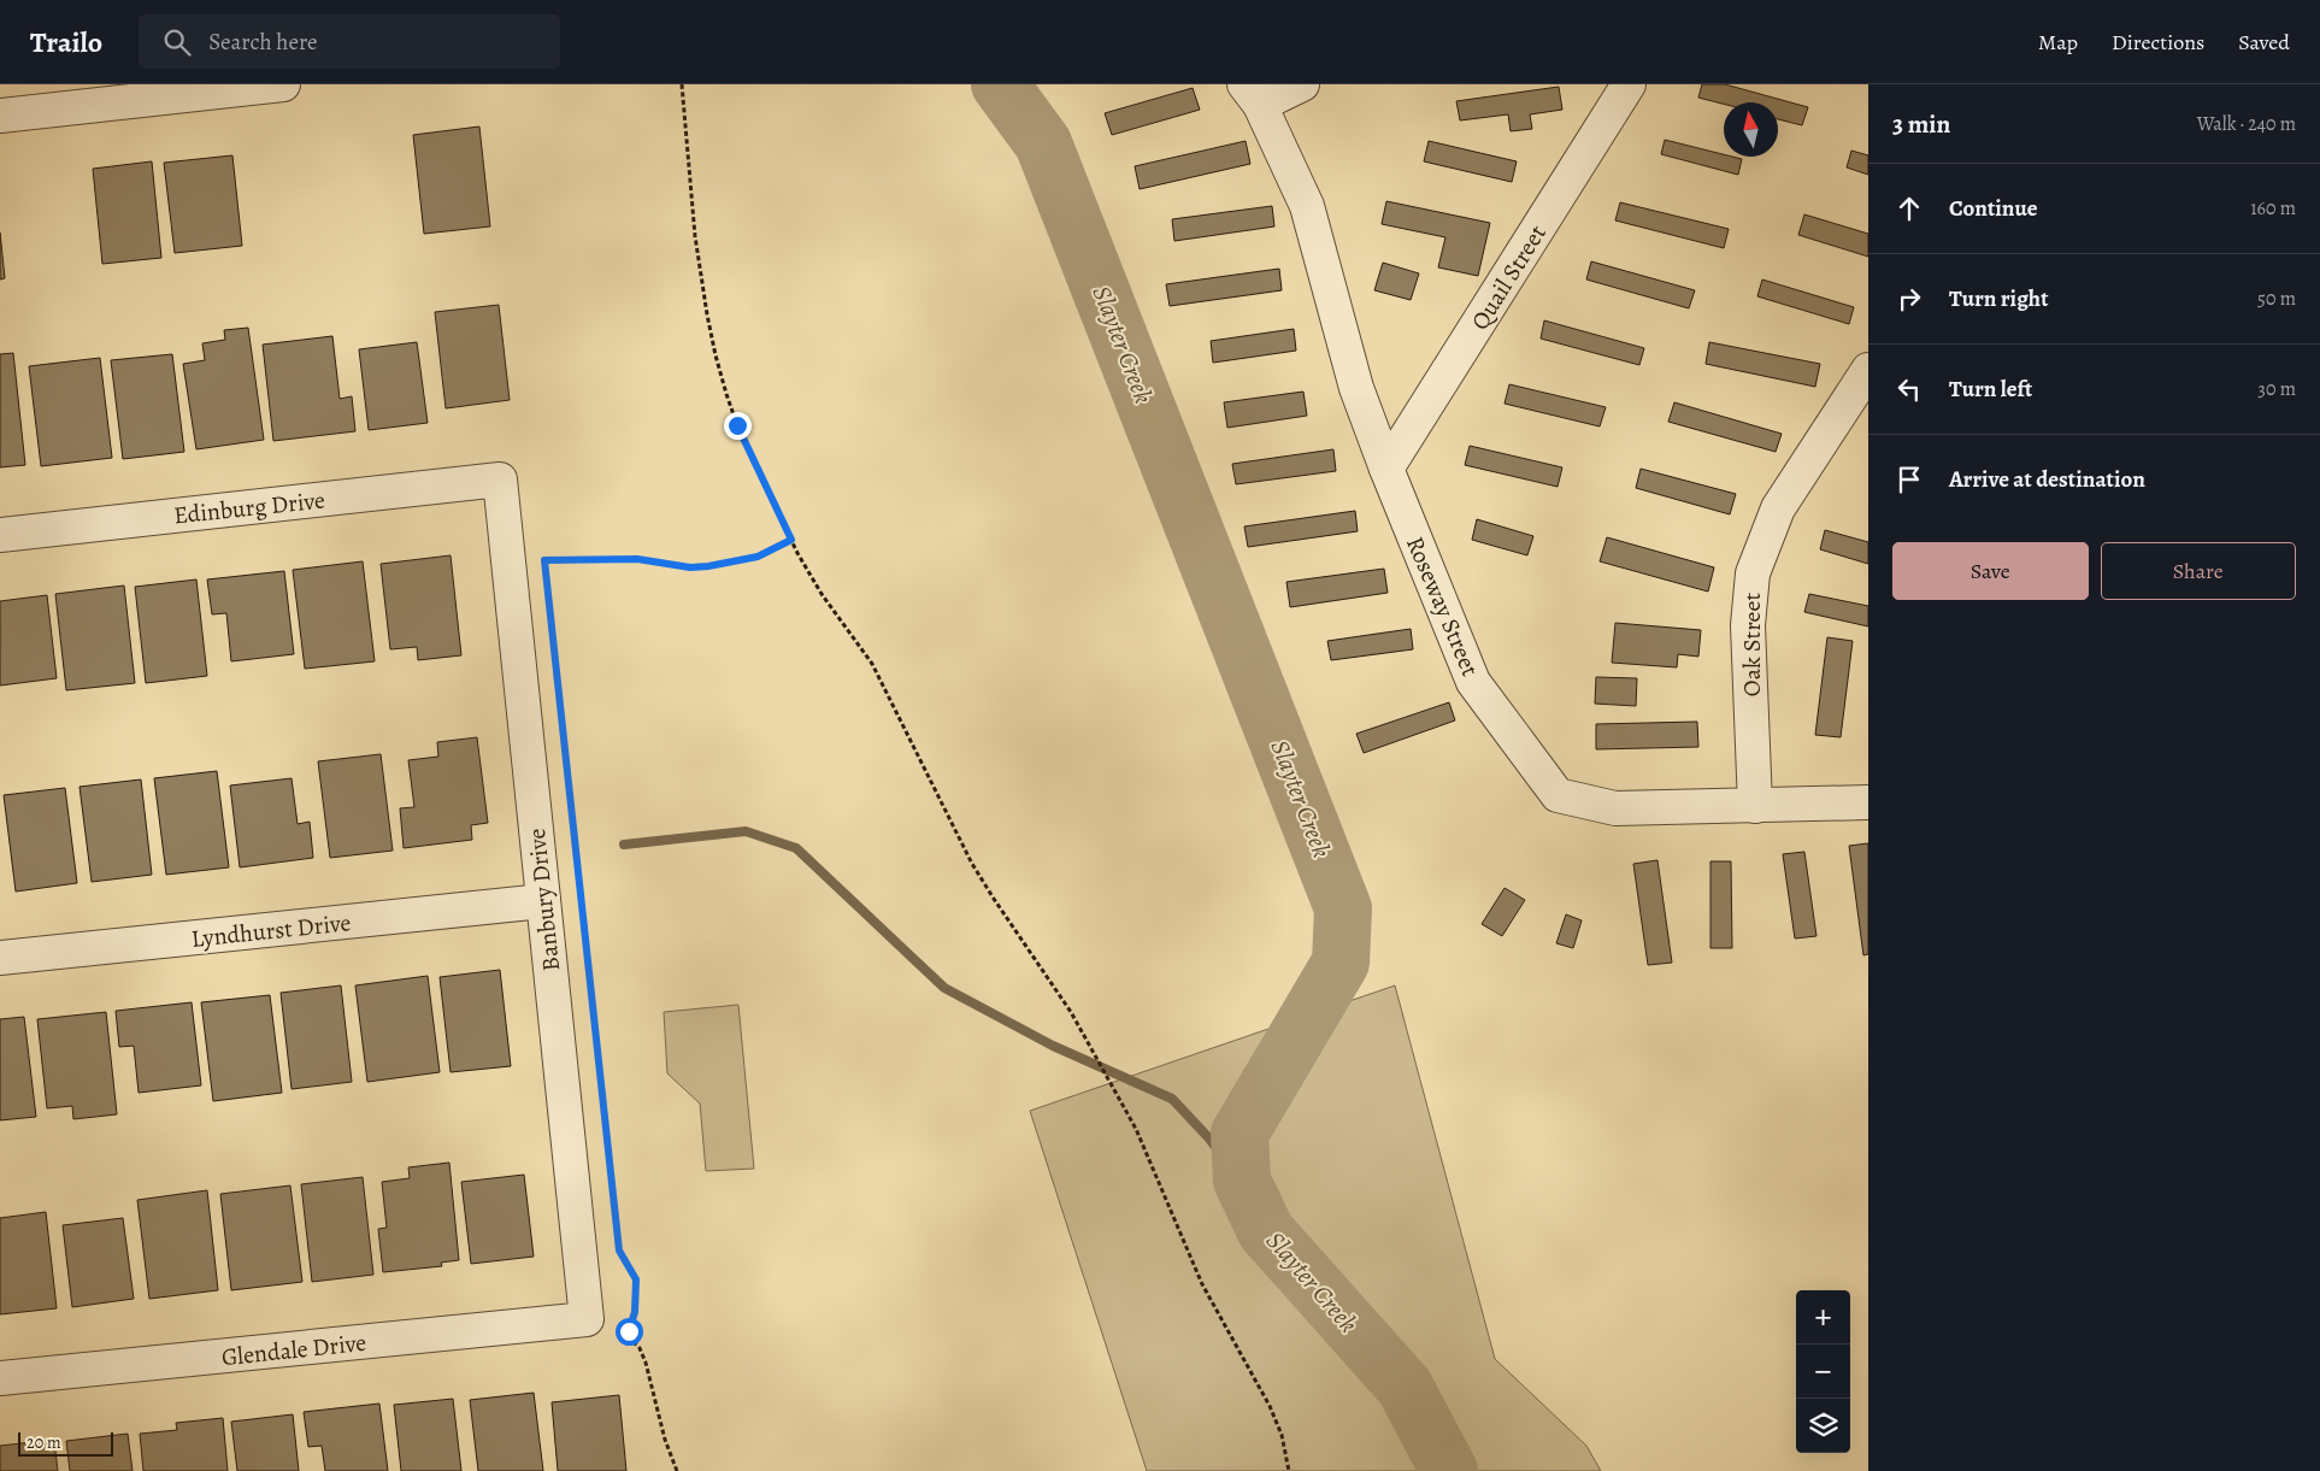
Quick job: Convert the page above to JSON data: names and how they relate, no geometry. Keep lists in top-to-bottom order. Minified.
{"streets":{"street":["Quail Street","Edinburg Drive","Roseway Street","Oak Street","Banbury Drive","Lyndhurst Drive","Glendale Drive"]},"crossings":[["Quail Street","Roseway Street"],["Edinburg Drive","Banbury Drive"],["Roseway Street","Oak Street"],["Banbury Drive","Lyndhurst Drive"],["Banbury Drive","Glendale Drive"]],"water":["Slayter Creek"],"scale_bar":"20 m","north":"top","page":{"header":"Trailo","search":"Search here","nav":["Map","Directions","Saved"],"heading":["3 min","Walk · 240 m"],"list":[["Continue","160 m"],["Turn right","50 m"],["Turn left","30 m"],"Arrive at destination"],"buttons":["Save","Share"],"map_buttons":["+","−"],"scale":"20 m"}}
